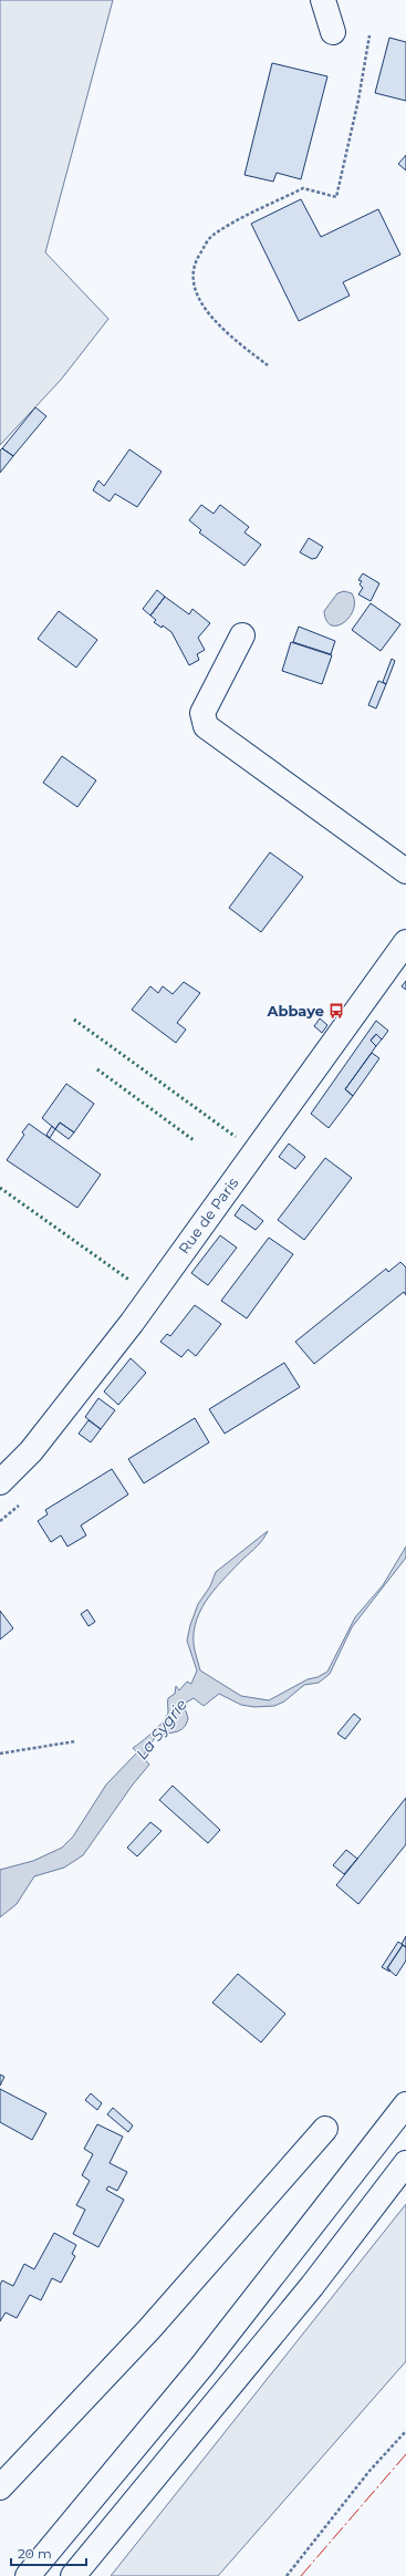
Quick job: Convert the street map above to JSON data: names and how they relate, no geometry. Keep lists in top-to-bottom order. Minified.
{"streets":{"main road":["Rue de Paris"]},"water":["La Sygrie"],"places":{"bus stop":["Abbaye"]},"scale_bar":"20 m"}
